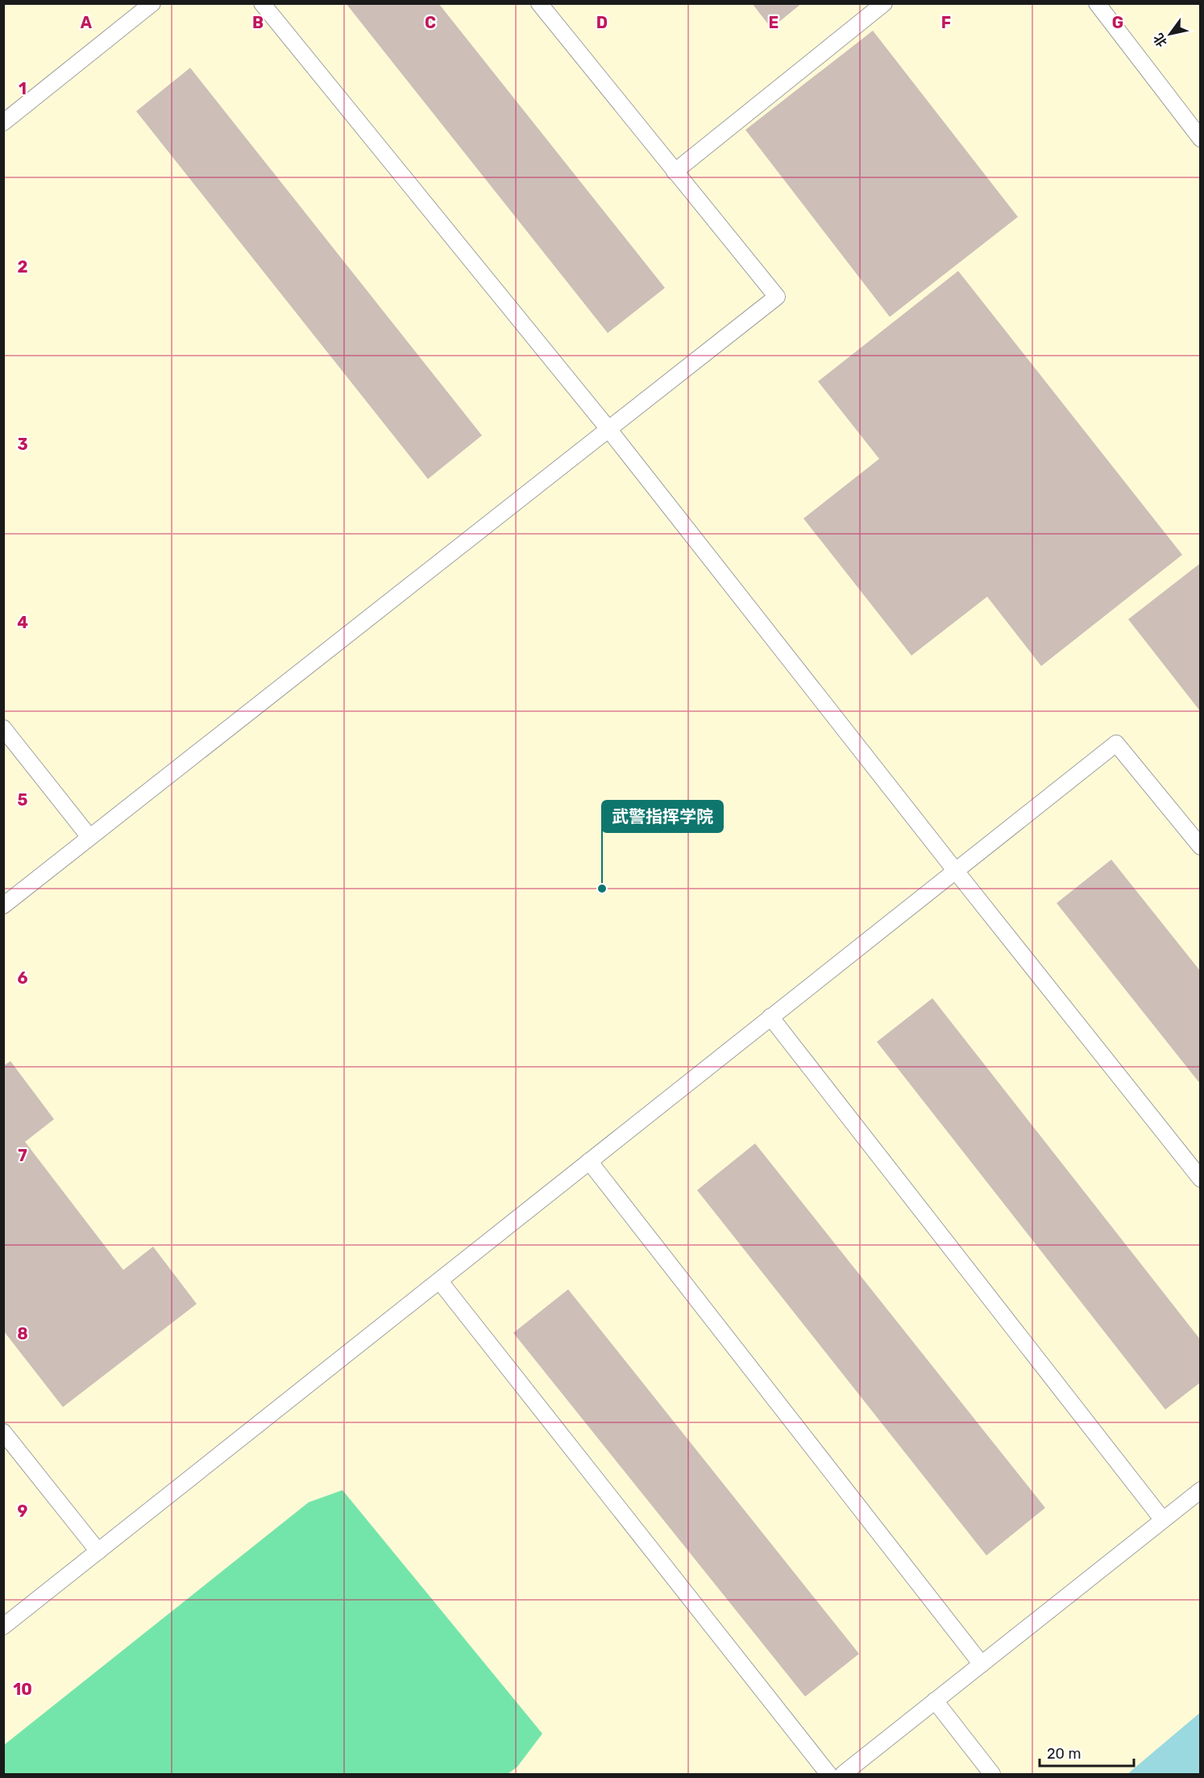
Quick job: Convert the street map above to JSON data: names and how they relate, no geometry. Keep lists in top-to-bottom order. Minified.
{"places":["武警指挥学院"],"scale_bar":"20 m","north":"bottom left","grid":{"columns":["A","B","C","D","E","F","G"],"rows":["1","2","3","4","5","6","7","8","9","10"]}}
